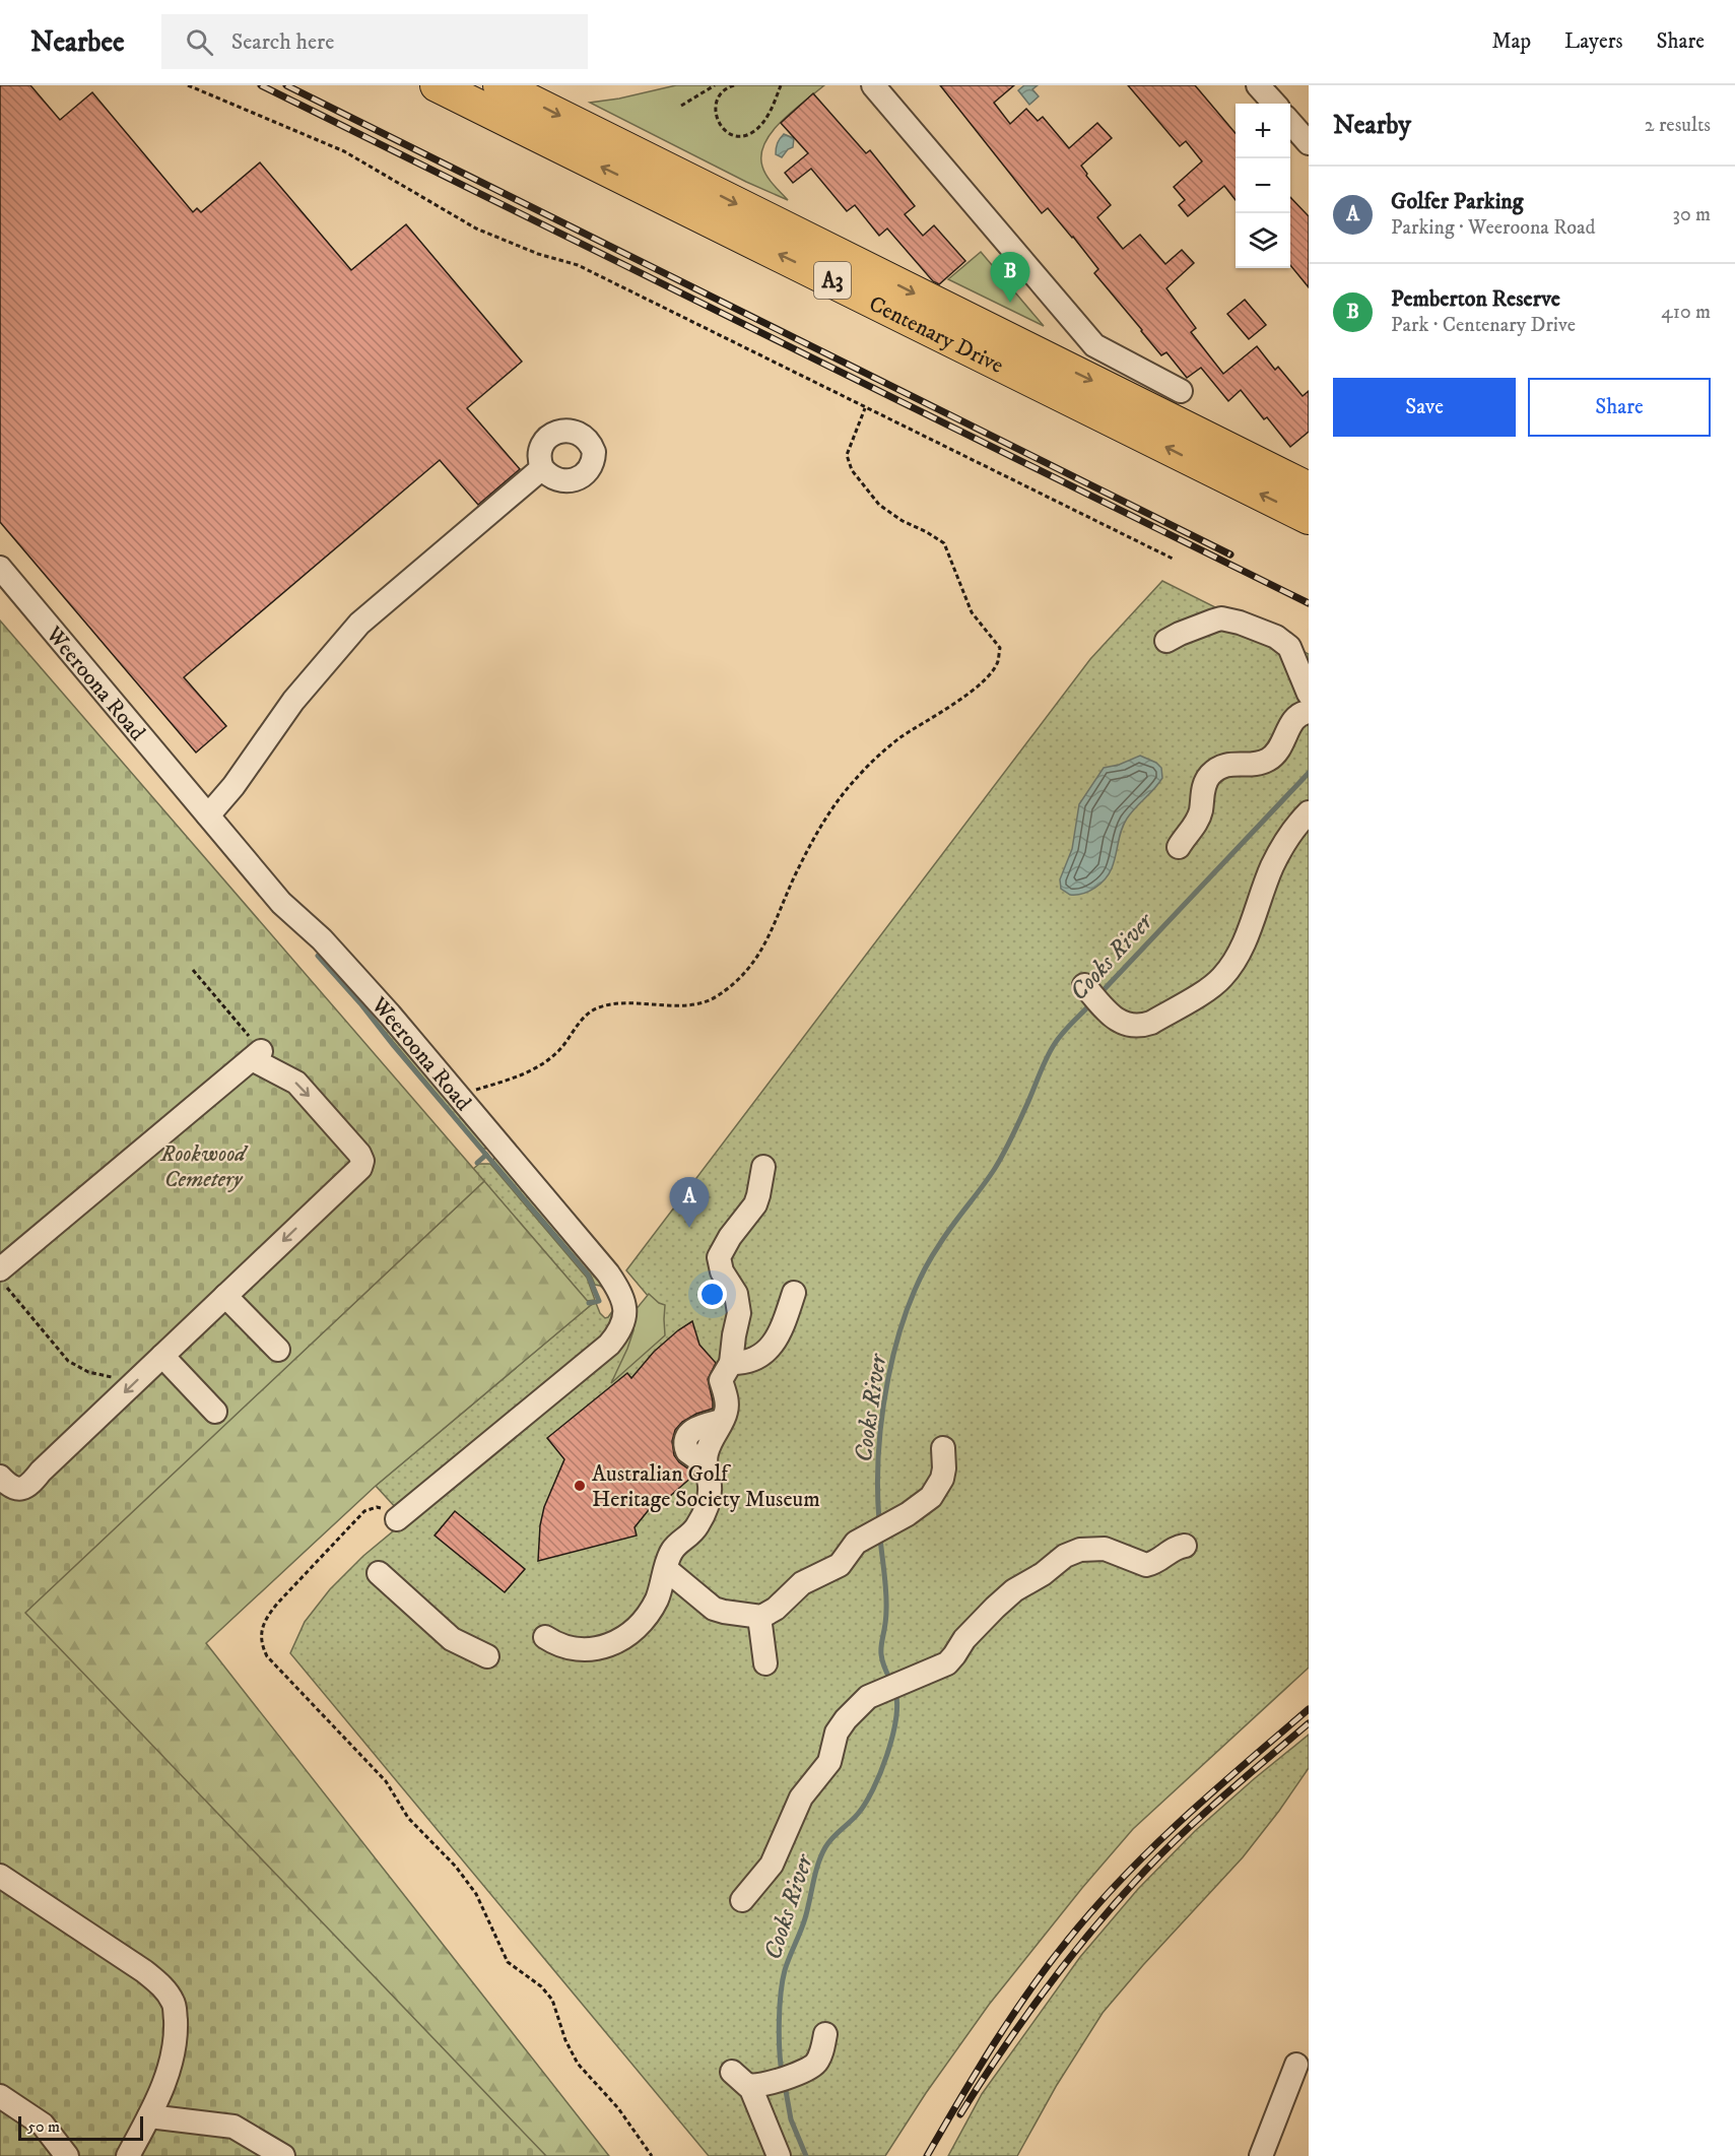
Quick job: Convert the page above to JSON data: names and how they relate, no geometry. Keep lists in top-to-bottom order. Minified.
{"streets":{"highway":["A3","Centenary Drive"],"street":["Weeroona Road"]},"water":["Cooks River"],"parks":["Rookwood Cemetery"],"places":["Australian Golf Heritage Society Museum"],"scale_bar":"50 m","page":{"header":"Nearbee","search":"Search here","nav":["Map","Layers","Share"],"heading":["Nearby","2 results"],"map_buttons":["+","−"],"list":[{"mark":"A","name":"Golfer Parking","note":"Parking · Weeroona Road","value":"30 m"},{"mark":"B","name":"Pemberton Reserve","note":"Park · Centenary Drive","value":"410 m"}],"pins":["B","A"],"buttons":["Save","Share"],"scale":"50 m"}}
